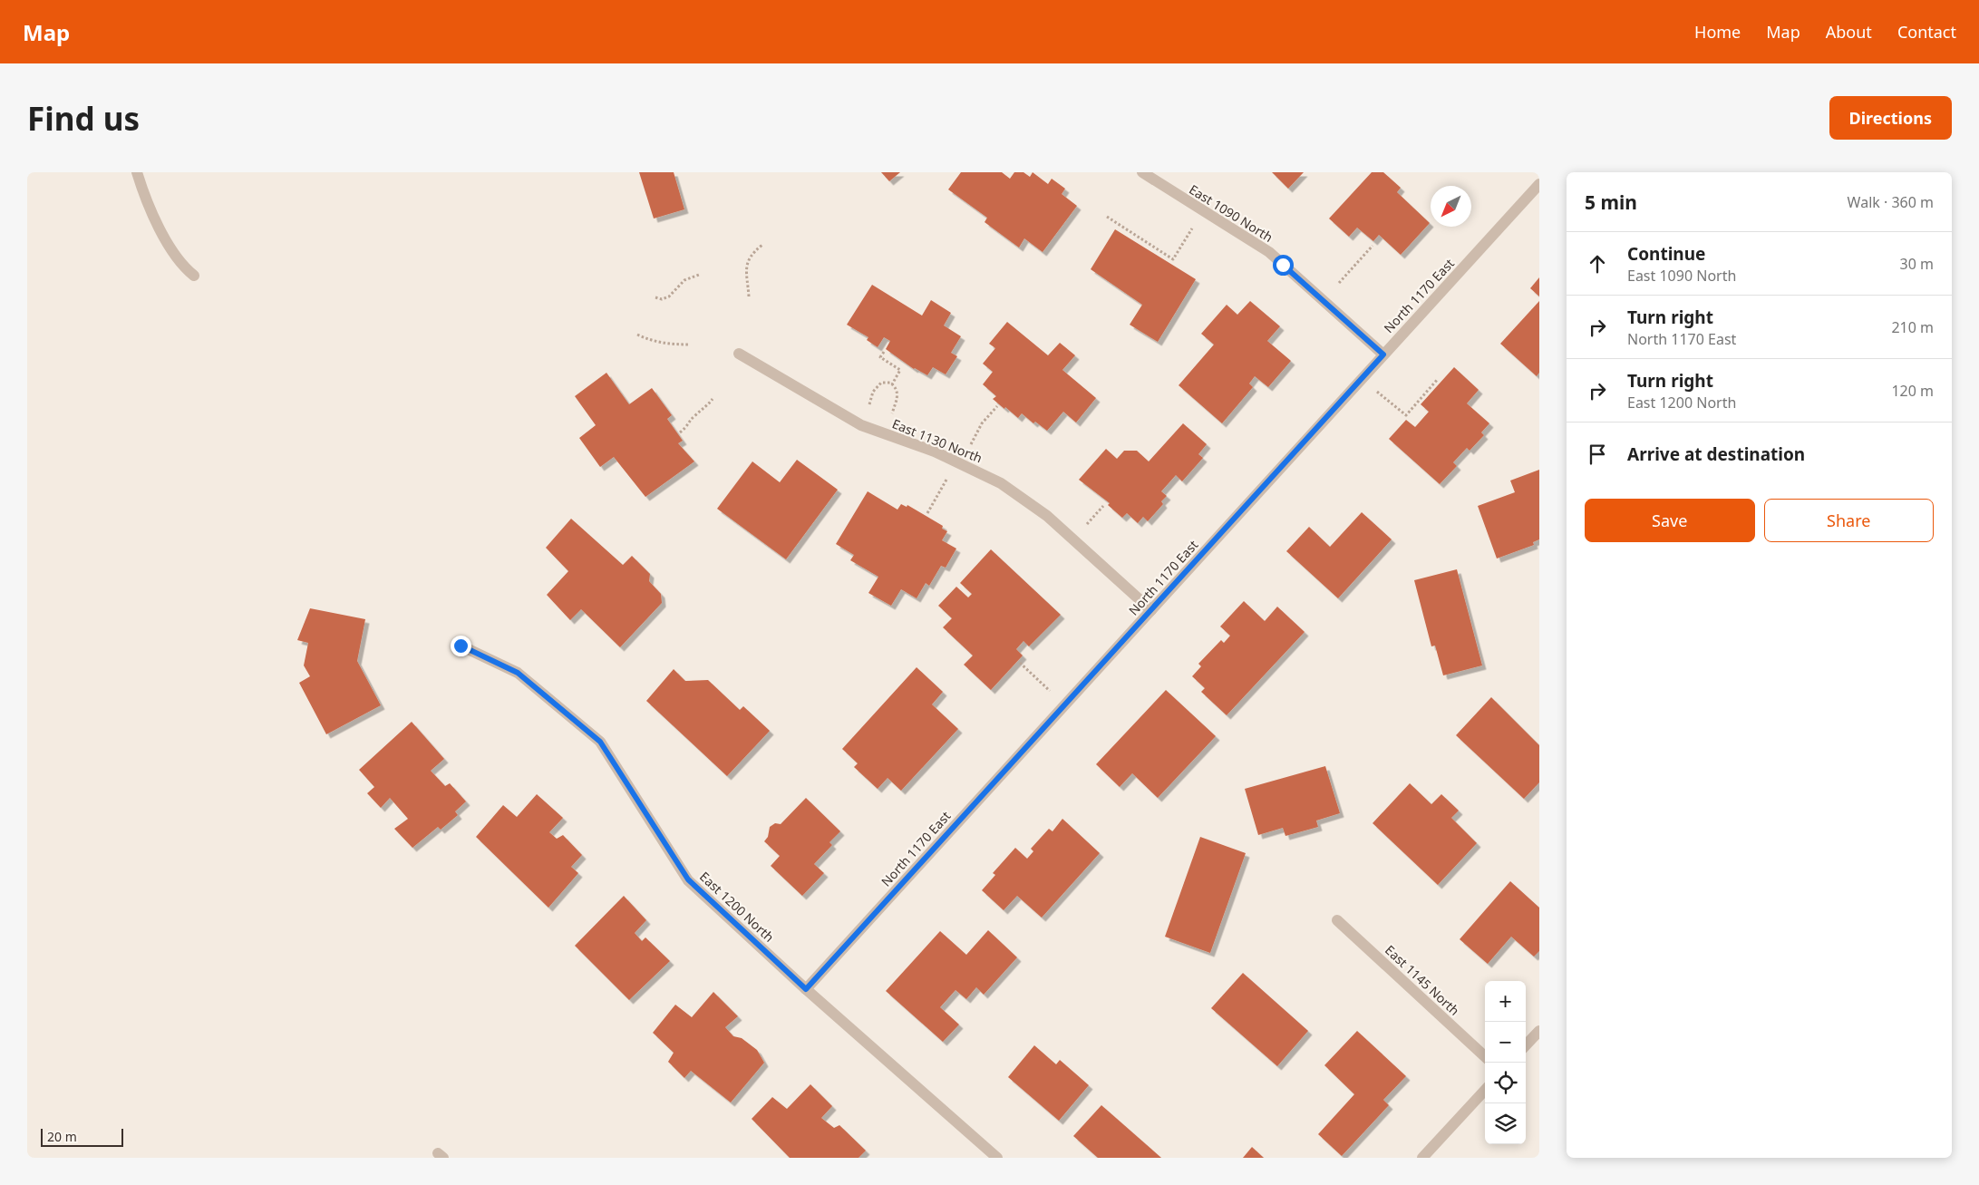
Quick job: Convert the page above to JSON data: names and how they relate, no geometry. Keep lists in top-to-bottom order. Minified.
{"streets":{"street":["East 1090 North","North 1170 East","East 1130 North","East 1200 North","East 1145 North"]},"crossings":[["East 1090 North","North 1170 East"],["North 1170 East","East 1130 North"],["North 1170 East","East 1200 North"]],"scale_bar":"20 m","north":"bottom left","page":{"header":"Map","nav":["Home","Map","About","Contact"],"buttons":["Directions",["Save","Share"]],"title":"Find us","heading":["5 min","Walk · 360 m"],"list":[["Continue","East 1090 North","30 m"],["Turn right","North 1170 East","210 m"],["Turn right","East 1200 North","120 m"],"Arrive at destination"],"map_buttons":["+","−"],"scale":"20 m"}}
